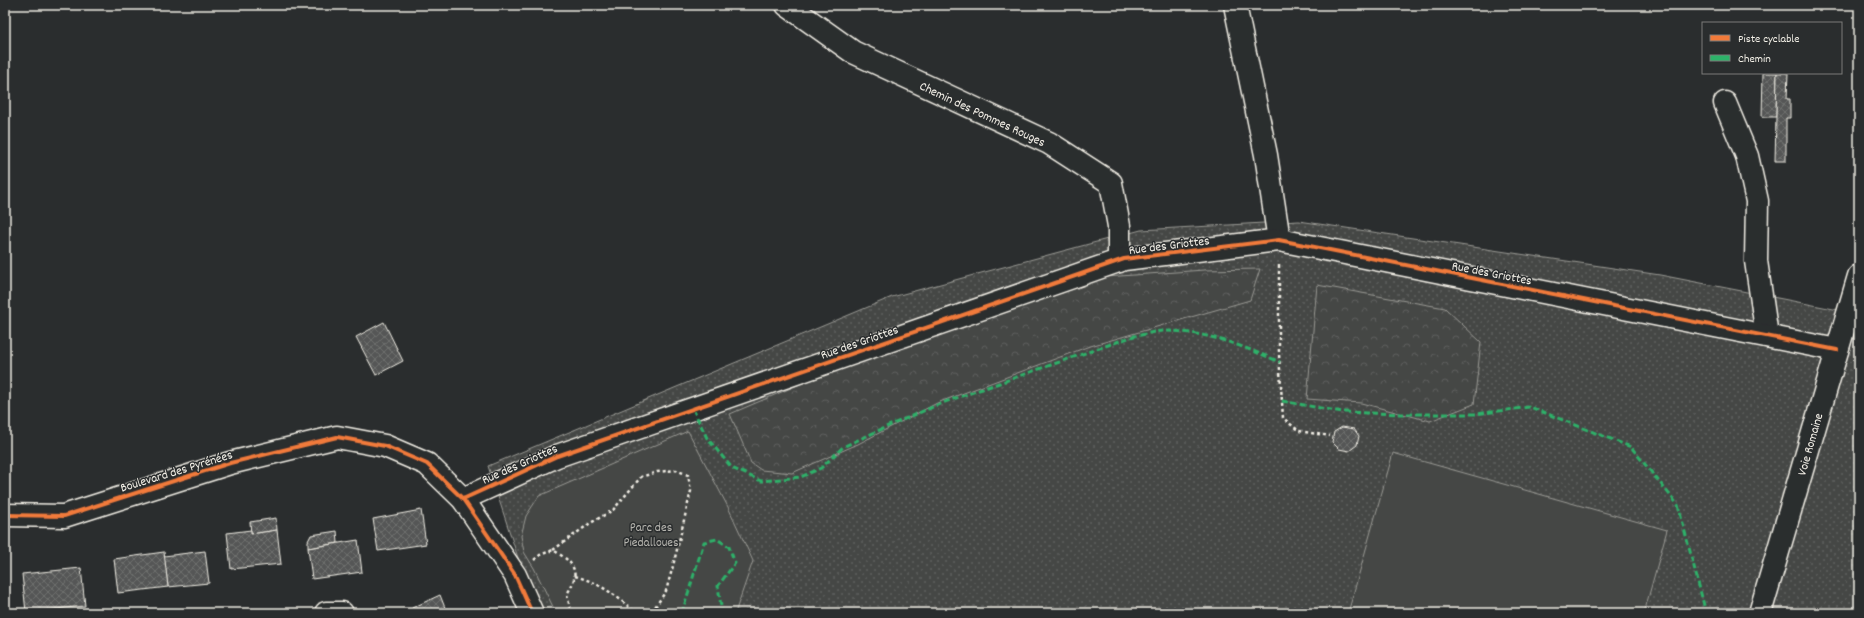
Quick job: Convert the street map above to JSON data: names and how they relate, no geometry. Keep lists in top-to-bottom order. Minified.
{"streets":{"street":["Chemin des Pommes Rouges","Rue des Griottes","Voie Romaine","Boulevard des Pyrénées"]},"crossings":[["Chemin des Pommes Rouges","Rue des Griottes"],["Rue des Griottes","Voie Romaine"],["Rue des Griottes","Boulevard des Pyrénées"]],"parks":["Parc des Piedalloues"],"legend":["Piste cyclable","Chemin"]}
